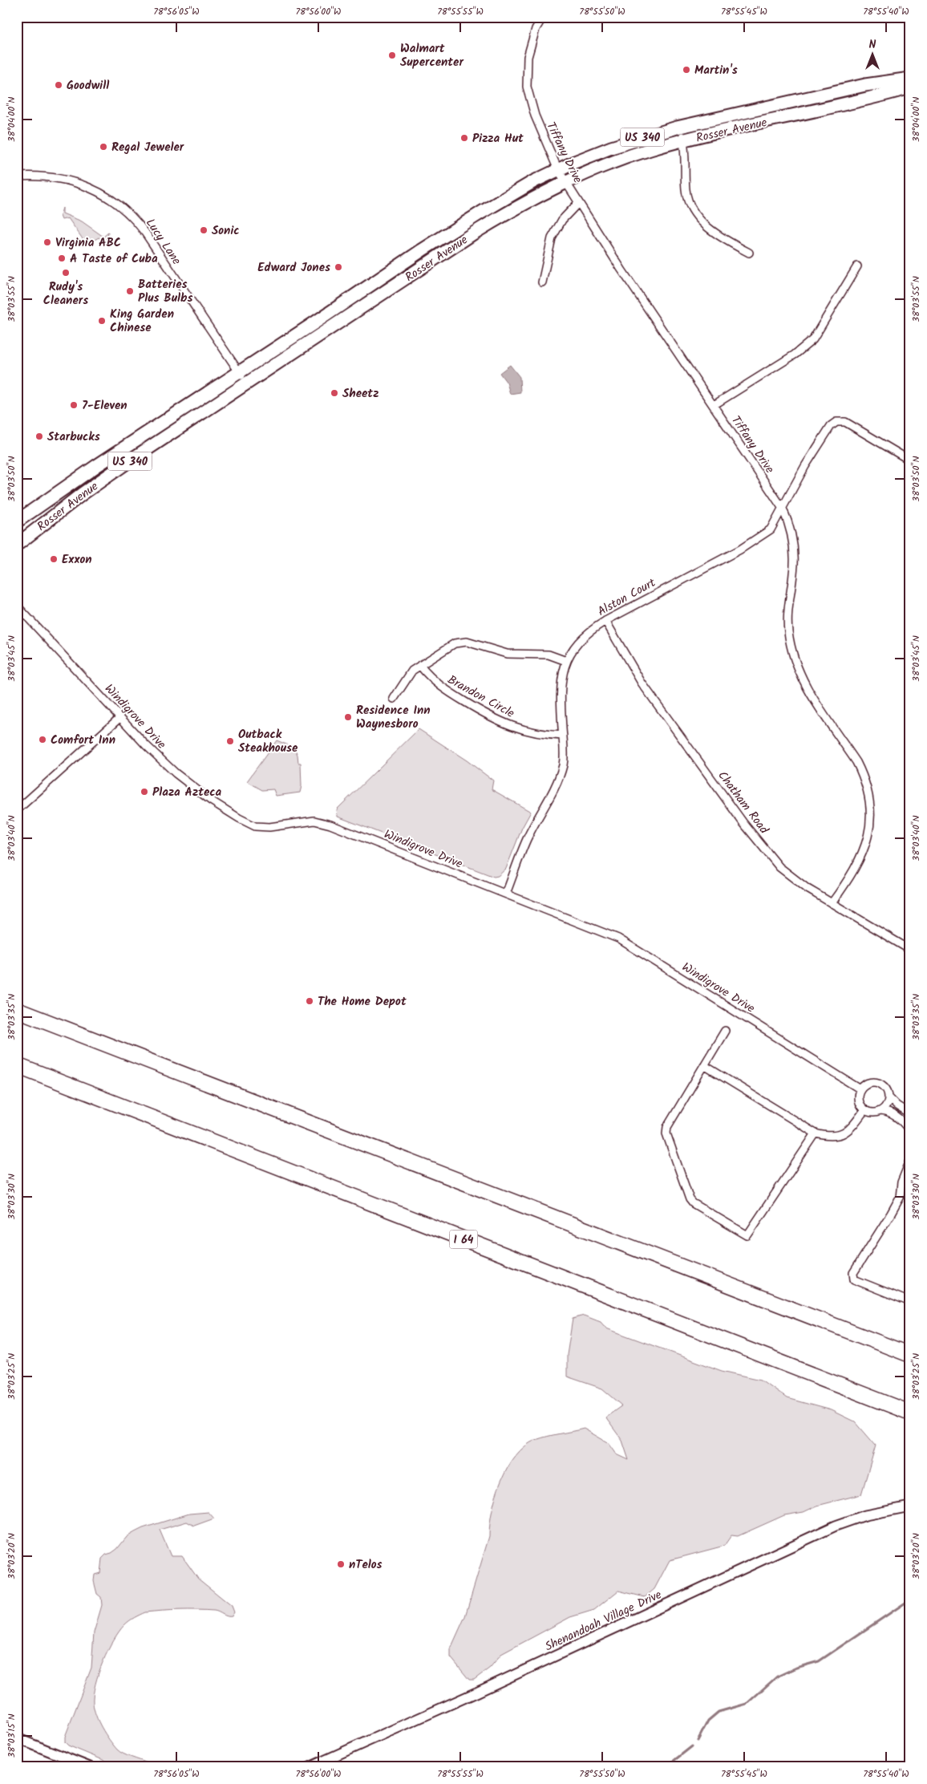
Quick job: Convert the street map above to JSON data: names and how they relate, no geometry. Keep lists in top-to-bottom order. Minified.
{"streets":{"highway":["I 64"],"main road":["Rosser Avenue","US 340"],"street":["Tiffany Drive","Lucy Lane","Alston Court","Brandon Circle","Windigrove Drive","Chatham Road","Shenandoah Village Drive"]},"crossings":[["Rosser Avenue","Tiffany Drive"],["Rosser Avenue","Lucy Lane"],["Tiffany Drive","Alston Court"],["Tiffany Drive","Chatham Road"],["Alston Court","Brandon Circle"],["Alston Court","Windigrove Drive"],["Alston Court","Chatham Road"]],"places":["Walmart Supercenter","Martin's","Goodwill","Pizza Hut","Regal Jeweler","Sonic","Virginia ABC","A Taste of Cuba","Edward Jones","Rudy's Cleaners","Batteries Plus Bulbs","King Garden Chinese","Sheetz","7-Eleven","Starbucks","Exxon","Residence Inn Waynesboro","Comfort Inn","Outback Steakhouse","Plaza Azteca","The Home Depot","nTelos"],"north":"top","coordinates":["78°56'05\"W","78°56'00\"W","78°55'55\"W","78°55'50\"W","78°55'45\"W","78°55'40\"W","38°04'00\"N","38°03'55\"N","38°03'50\"N","38°03'45\"N","38°03'40\"N","38°03'35\"N","38°03'30\"N","38°03'25\"N","38°03'20\"N","38°03'15\"N"]}
